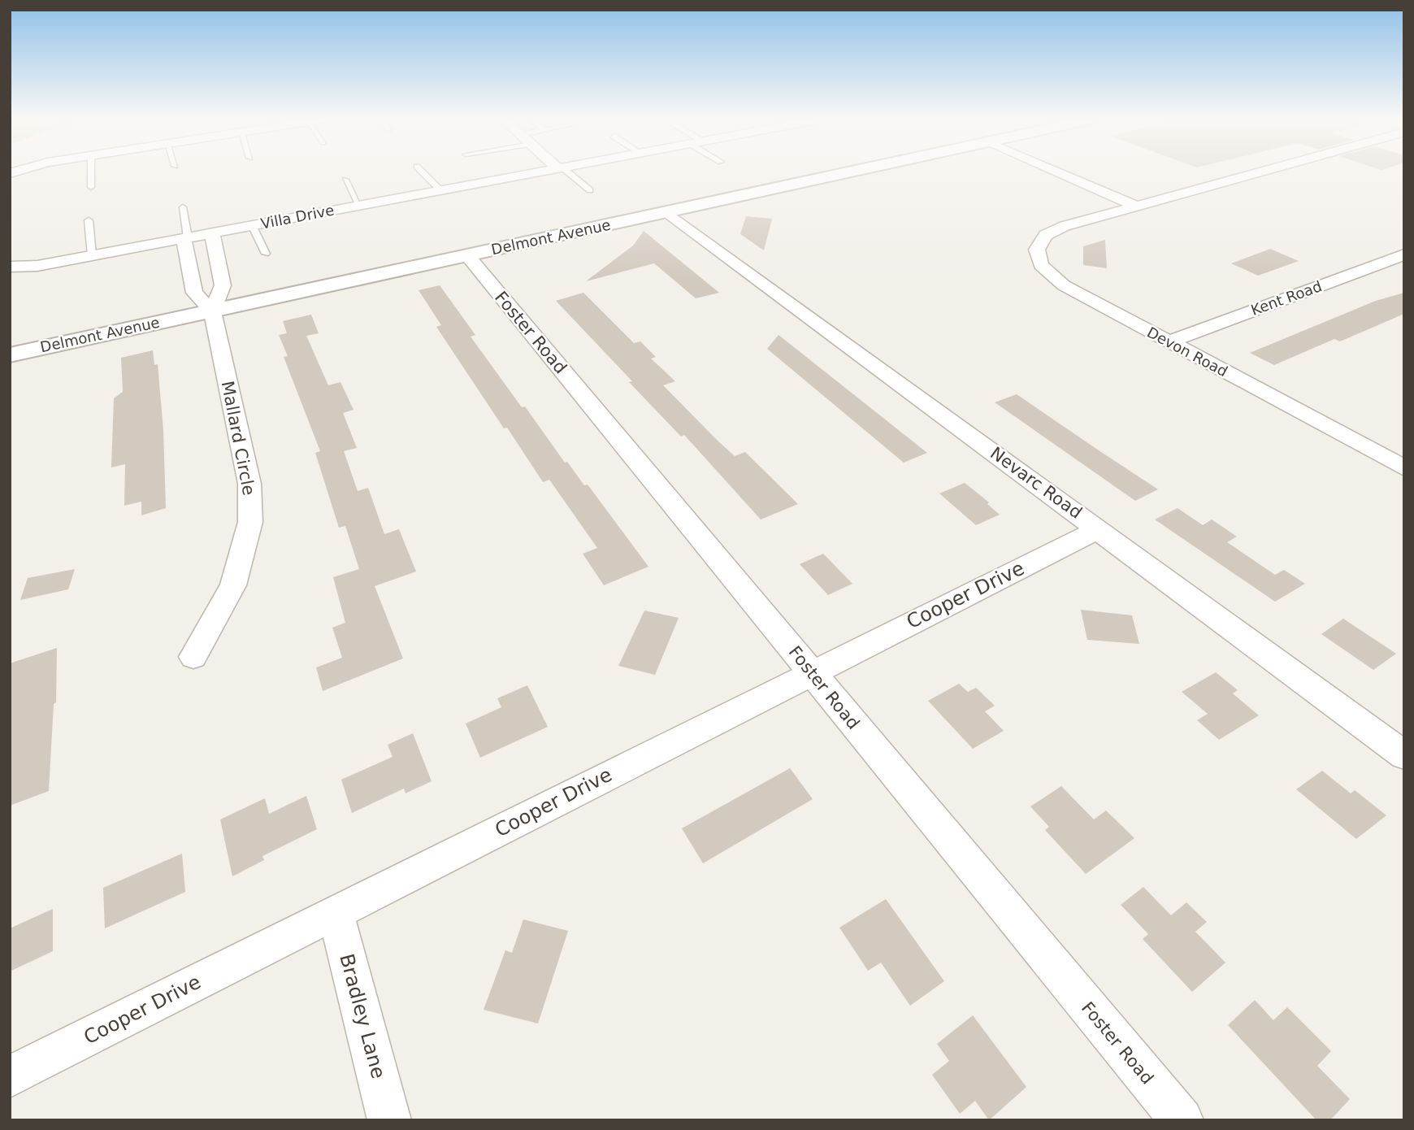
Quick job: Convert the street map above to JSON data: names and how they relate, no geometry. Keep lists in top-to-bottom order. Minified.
{"streets":{"street":["Villa Drive","Delmont Avenue","Kent Road","Foster Road","Devon Road","Mallard Circle","Nevarc Road","Cooper Drive","Bradley Lane"]},"crossings":[["Delmont Avenue","Foster Road"],["Delmont Avenue","Mallard Circle"],["Delmont Avenue","Nevarc Road"],["Kent Road","Devon Road"],["Foster Road","Cooper Drive"],["Nevarc Road","Cooper Drive"],["Cooper Drive","Bradley Lane"]]}
